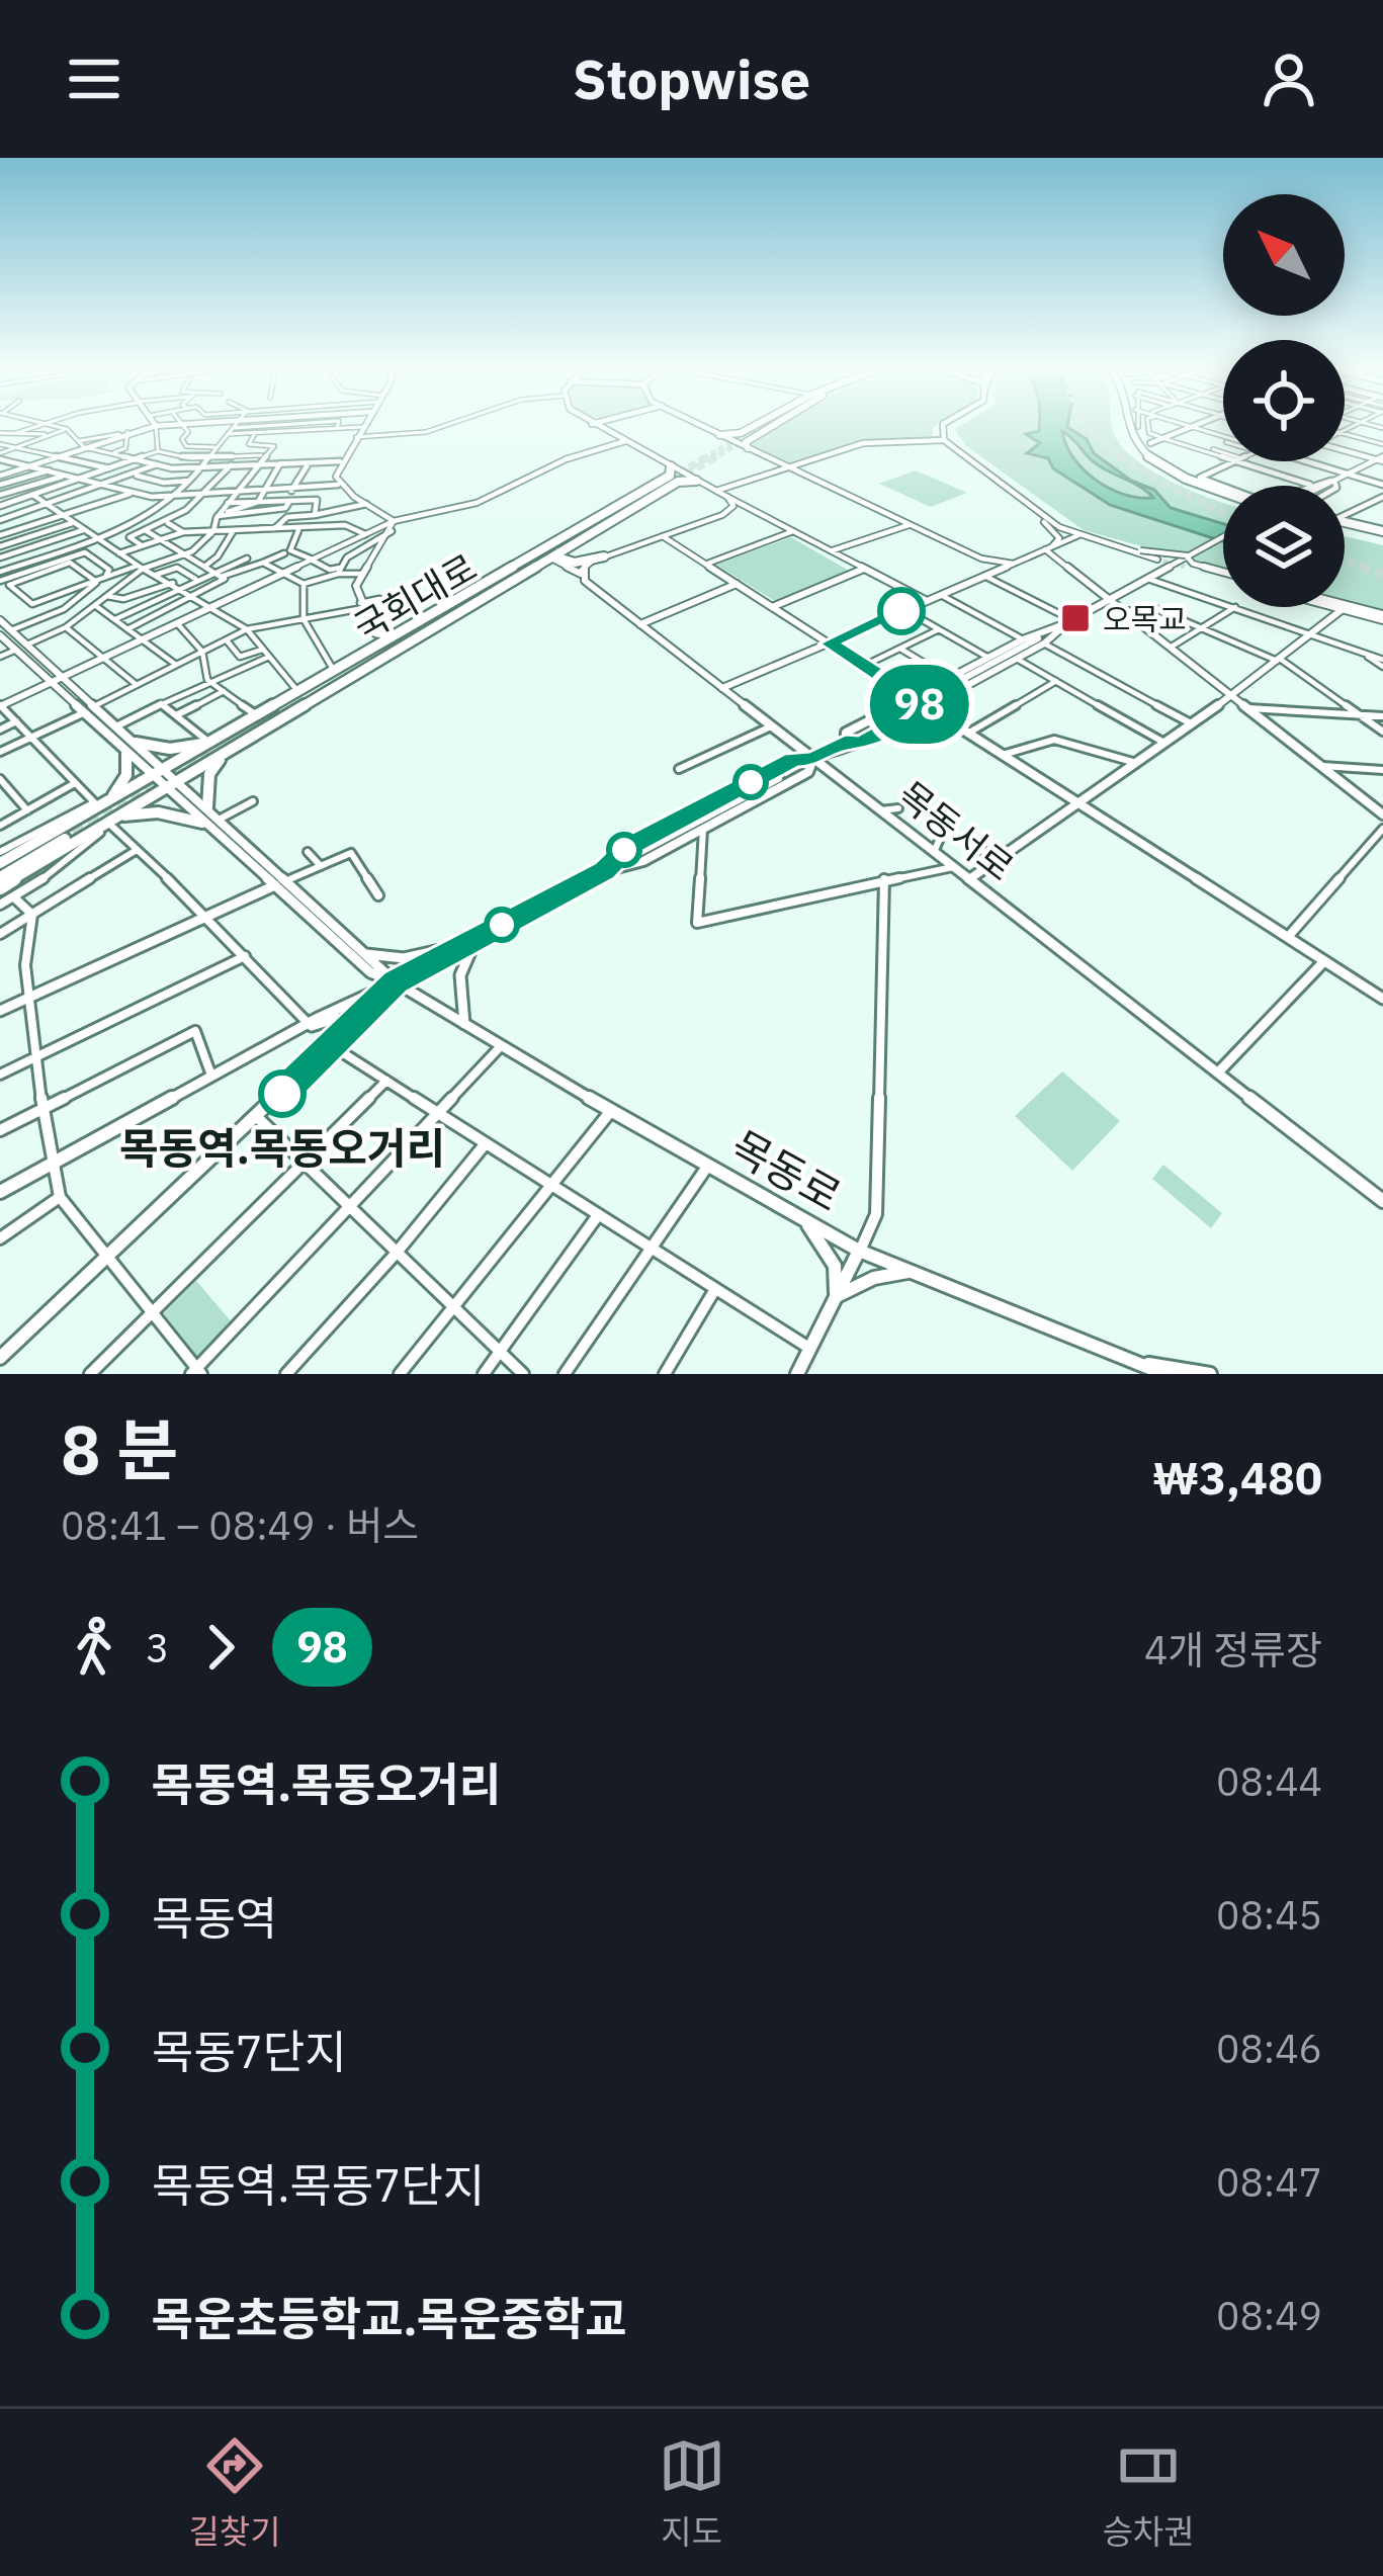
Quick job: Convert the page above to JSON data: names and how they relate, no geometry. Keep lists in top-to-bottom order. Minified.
{"streets":{"main road":["국회대로","목동서로","목동로"]},"places":{"transit":["오목교"],"other":["목동역.목동오거리"]},"lines":["bus line 98"],"north":"top left","page":{"header":"Stopwise","on_map":"98","heading":["8 분","08:41 – 08:49 · 버스","₩3,480"],"legs":["3","98","4개 정류장"],"list":[{"name":"목동역.목동오거리","value":"08:44"},{"name":"목동역","value":"08:45"},{"name":"목동7단지","value":"08:46"},{"name":"목동역.목동7단지","value":"08:47"},{"name":"목운초등학교.목운중학교","value":"08:49"}],"tabs":["길찾기","지도","승차권"]}}
